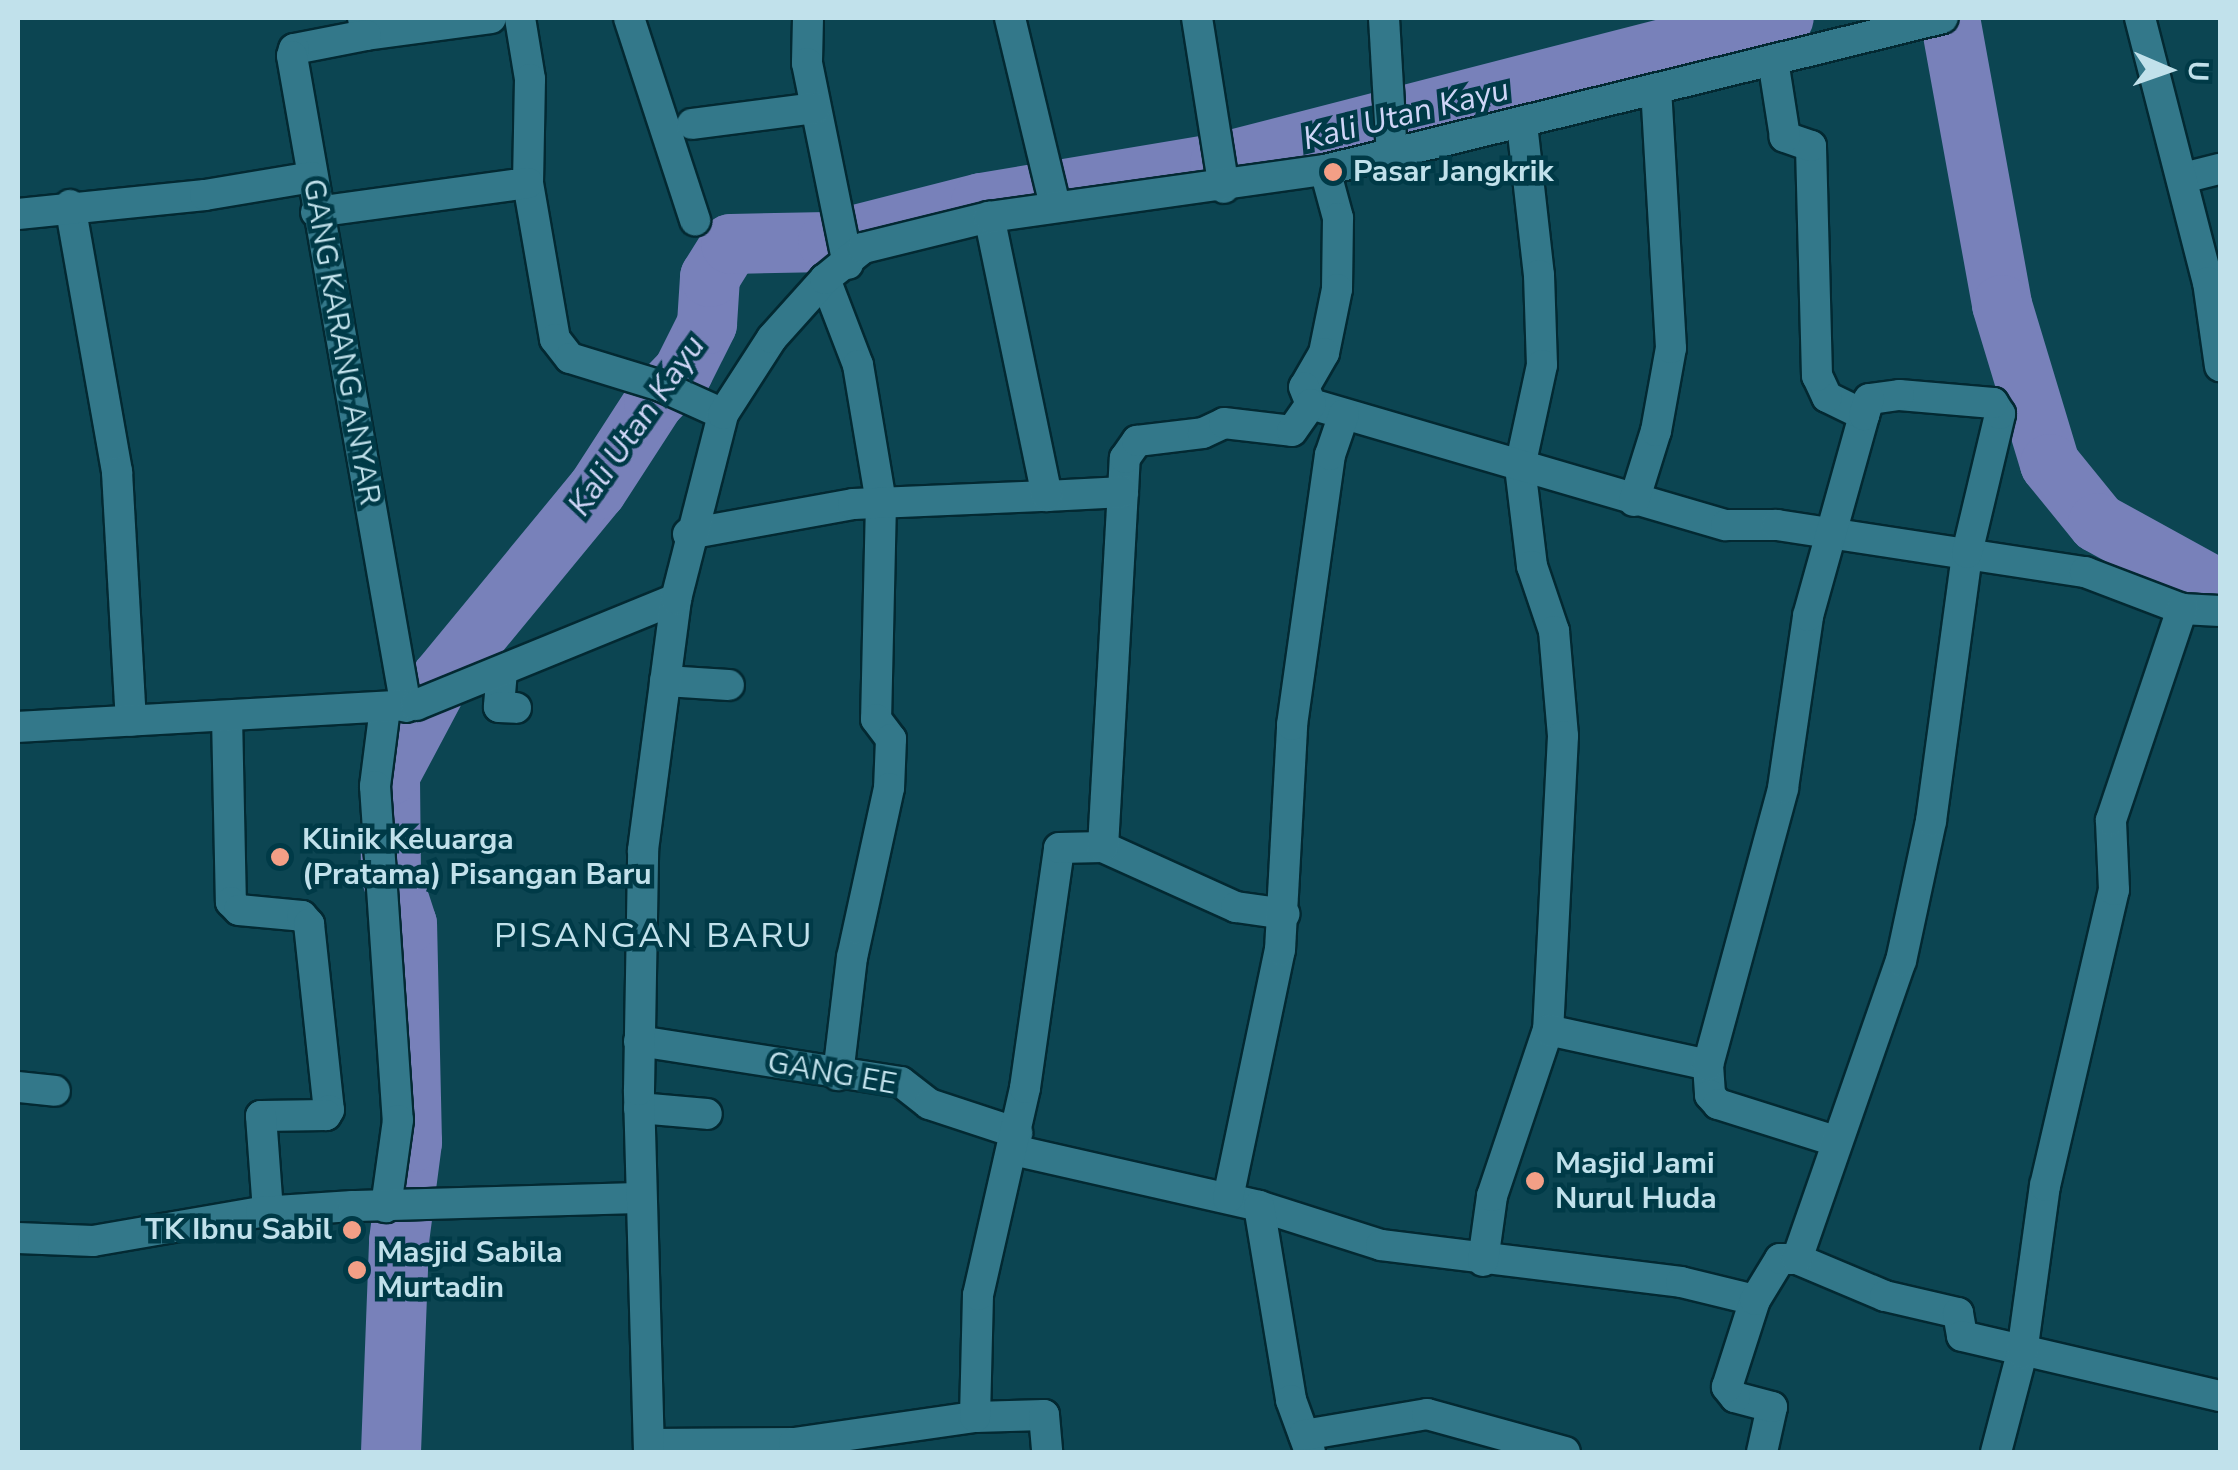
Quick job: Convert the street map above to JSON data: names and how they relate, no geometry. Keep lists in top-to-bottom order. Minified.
{"streets":{"street":["GANG KARANG ANYAR","GANG EE"]},"districts":["PISANGAN BARU"],"water":["Kali Utan Kayu"],"places":["Pasar Jangkrik","Klinik Keluarga (Pratama) Pisangan Baru","Masjid Jami Nurul Huda","TK Ibnu Sabil","Masjid Sabila Murtadin"],"north":"right"}
